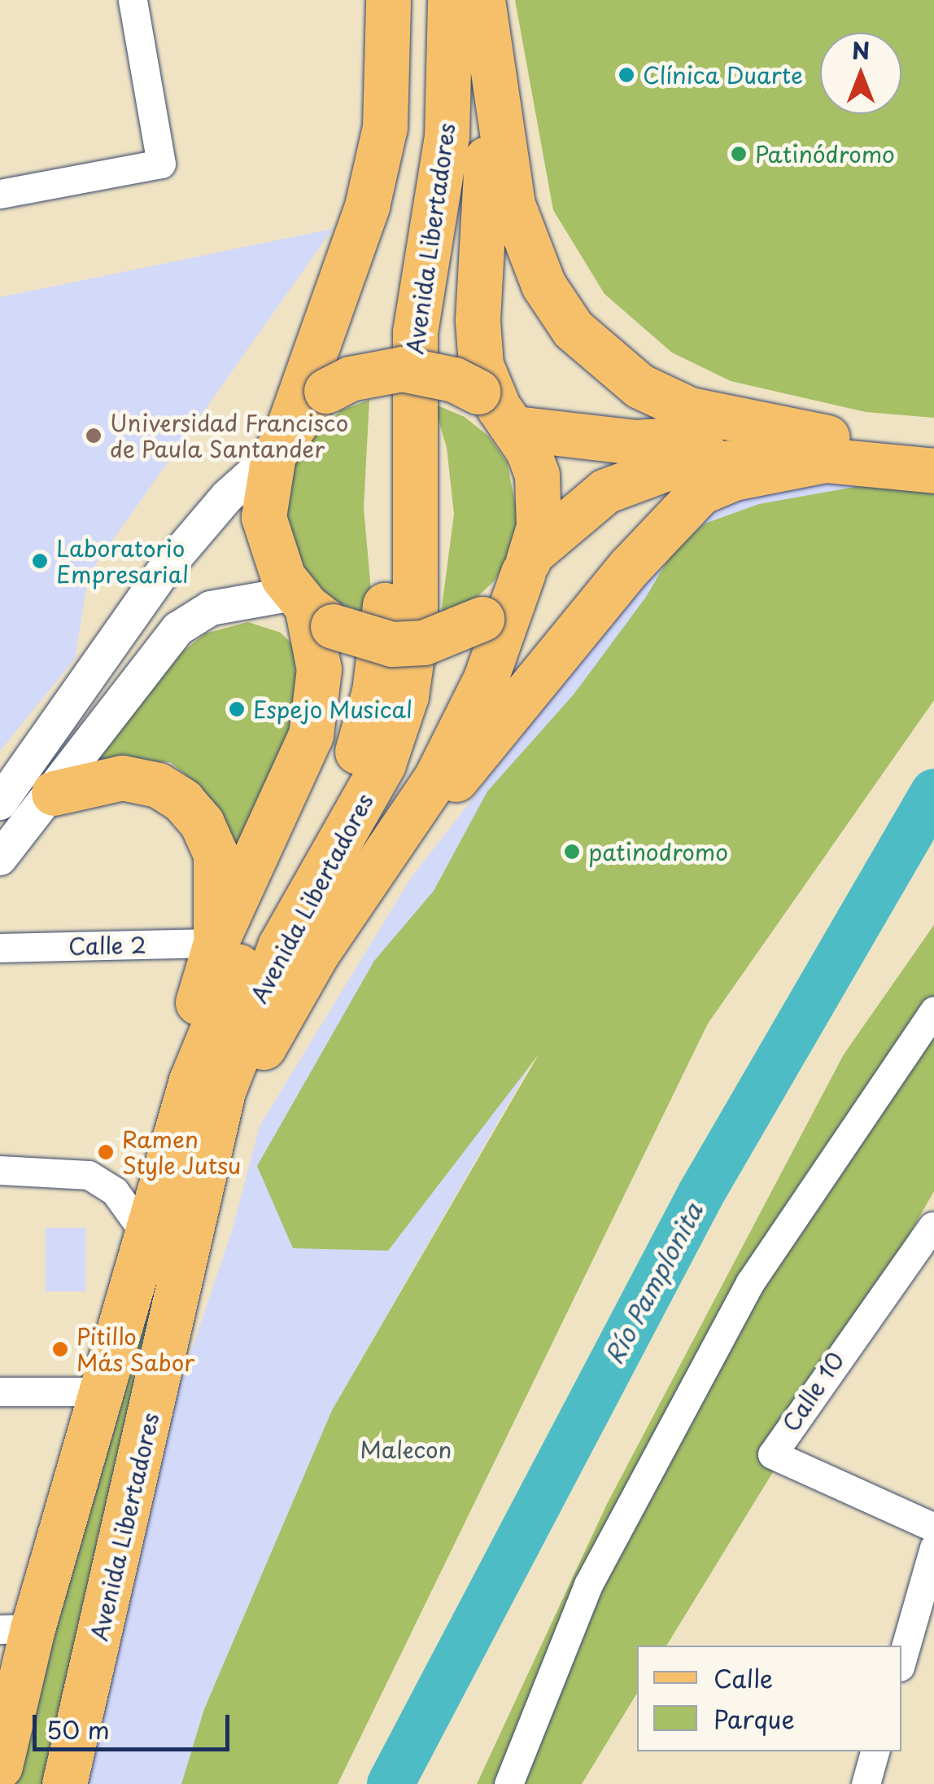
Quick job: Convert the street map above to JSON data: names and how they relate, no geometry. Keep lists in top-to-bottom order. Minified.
{"streets":{"main road":["Avenida Libertadores"],"street":["Calle 2","Calle 10"]},"water":["Río Pamplonita"],"parks":["Malecon"],"places":["Clínica Duarte","Patinódromo","Universidad Francisco de Paula Santander","Laboratorio Empresarial","Espejo Musical","patinodromo","Ramen Style Jutsu","Pitillo Más Sabor"],"legend":["Calle","Parque"],"scale_bar":"50 m","north":"top"}
